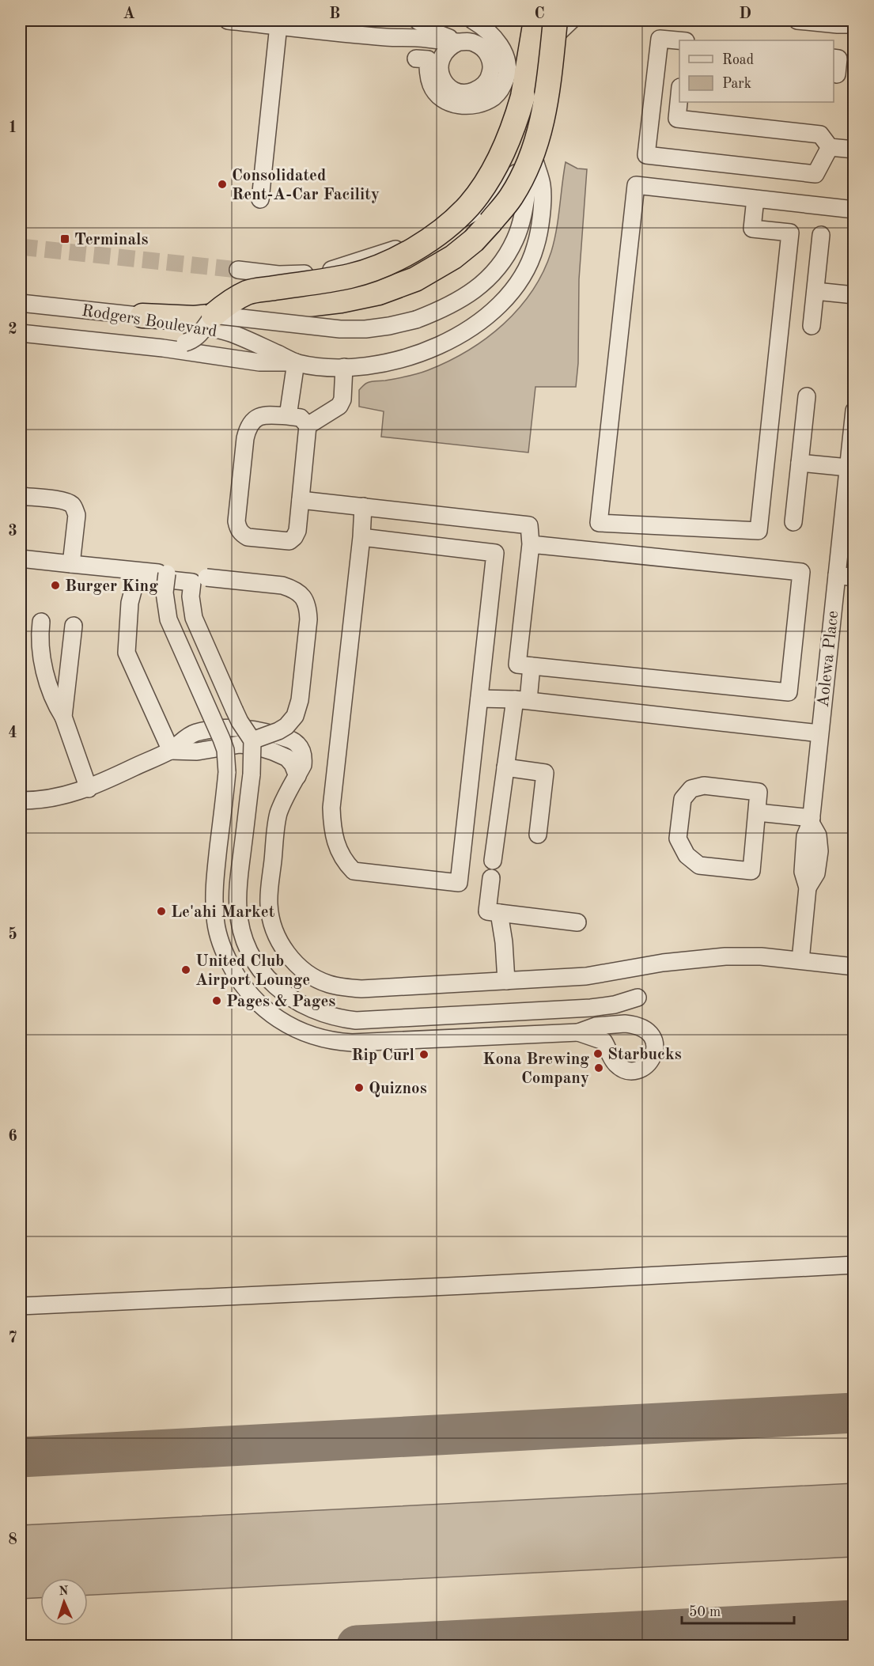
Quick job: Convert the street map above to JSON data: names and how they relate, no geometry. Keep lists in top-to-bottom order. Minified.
{"streets":{"street":["Rodgers Boulevard","Aolewa Place"]},"places":{"other":["Consolidated Rent-A-Car Facility","Burger King","Le'ahi Market","United Club Airport Lounge","Pages & Pages","Starbucks","Rip Curl","Kona Brewing Company","Quiznos"],"transit":["Terminals"]},"legend":["Road","Park"],"scale_bar":"50 m","north":"top","grid":{"columns":["A","B","C","D"],"rows":["1","2","3","4","5","6","7","8"]}}
